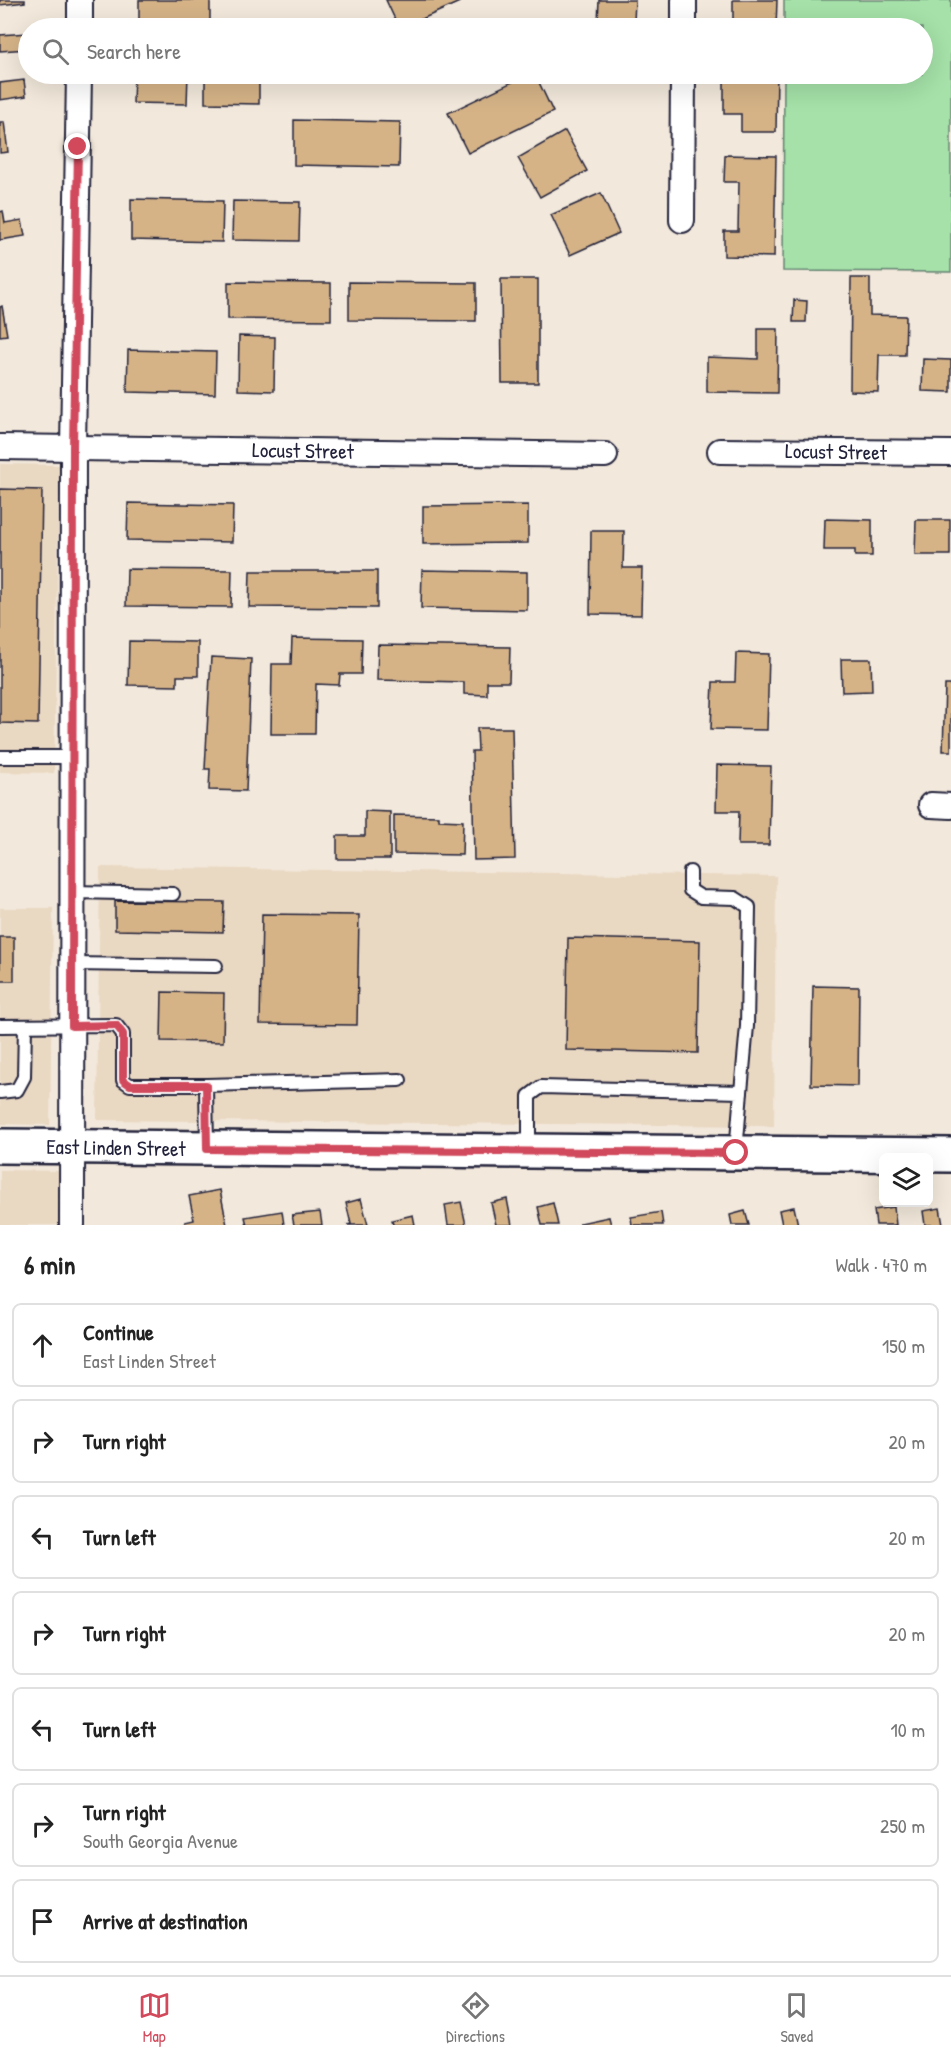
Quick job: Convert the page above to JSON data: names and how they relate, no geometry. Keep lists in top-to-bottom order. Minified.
{"streets":{"main road":["East Linden Street"],"street":["Locust Street"]},"page":{"search":"Search here","heading":["6 min","Walk · 470 m"],"list":[["Continue","East Linden Street","150 m"],["Turn right","20 m"],["Turn left","20 m"],["Turn right","20 m"],["Turn left","10 m"],["Turn right","South Georgia Avenue","250 m"],"Arrive at destination"],"nav":["Map","Directions","Saved"]}}
